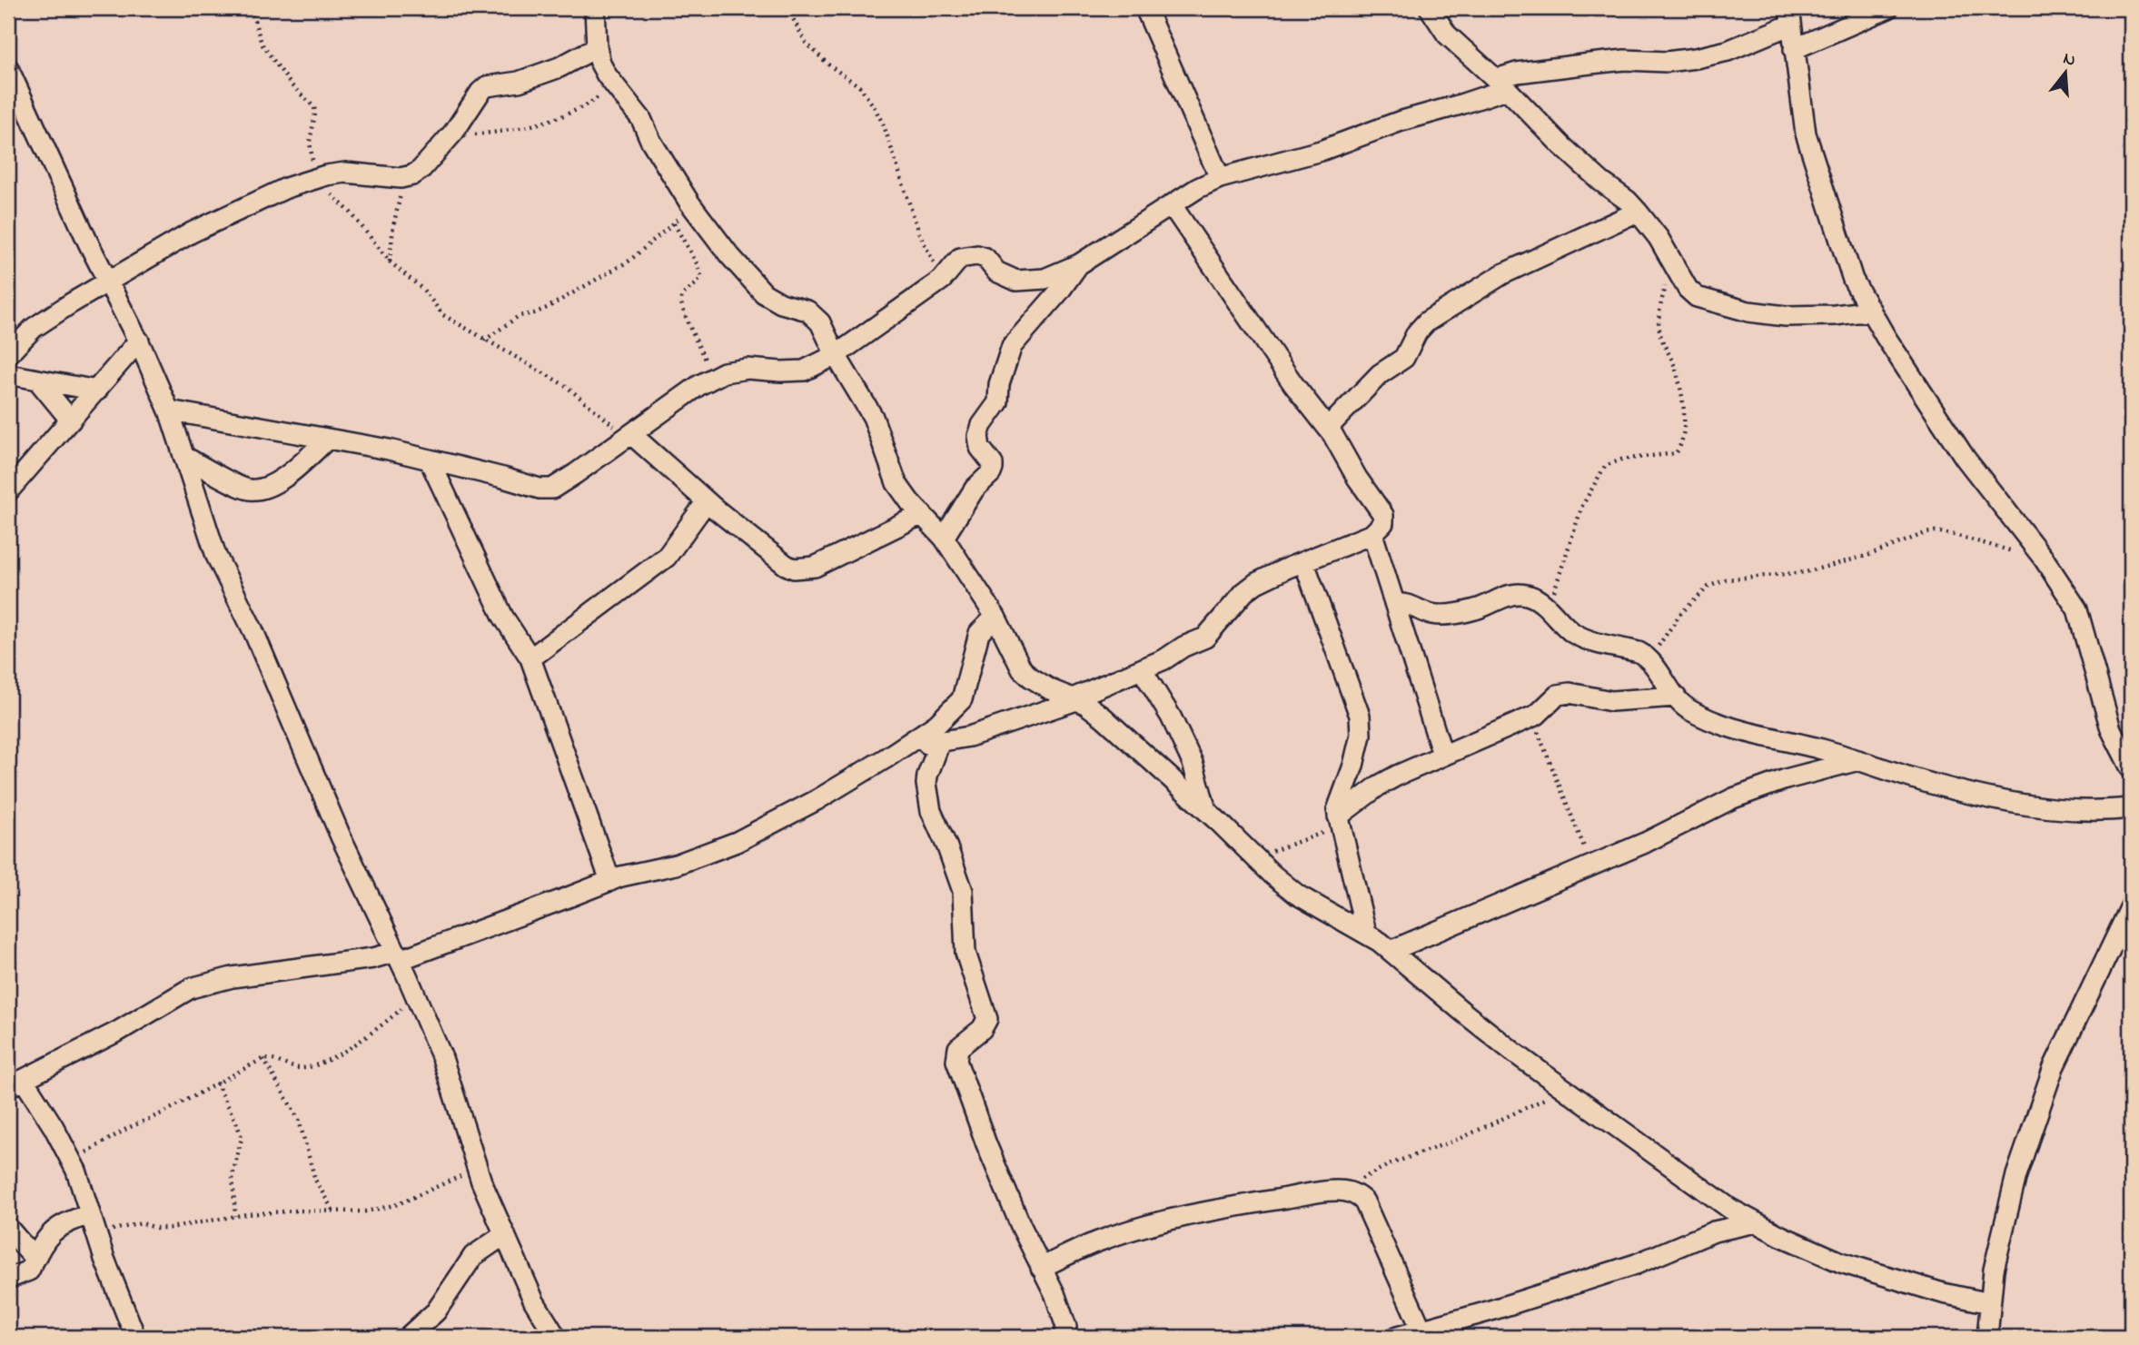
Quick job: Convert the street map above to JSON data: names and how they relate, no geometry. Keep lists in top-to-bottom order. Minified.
{"north":"top"}
